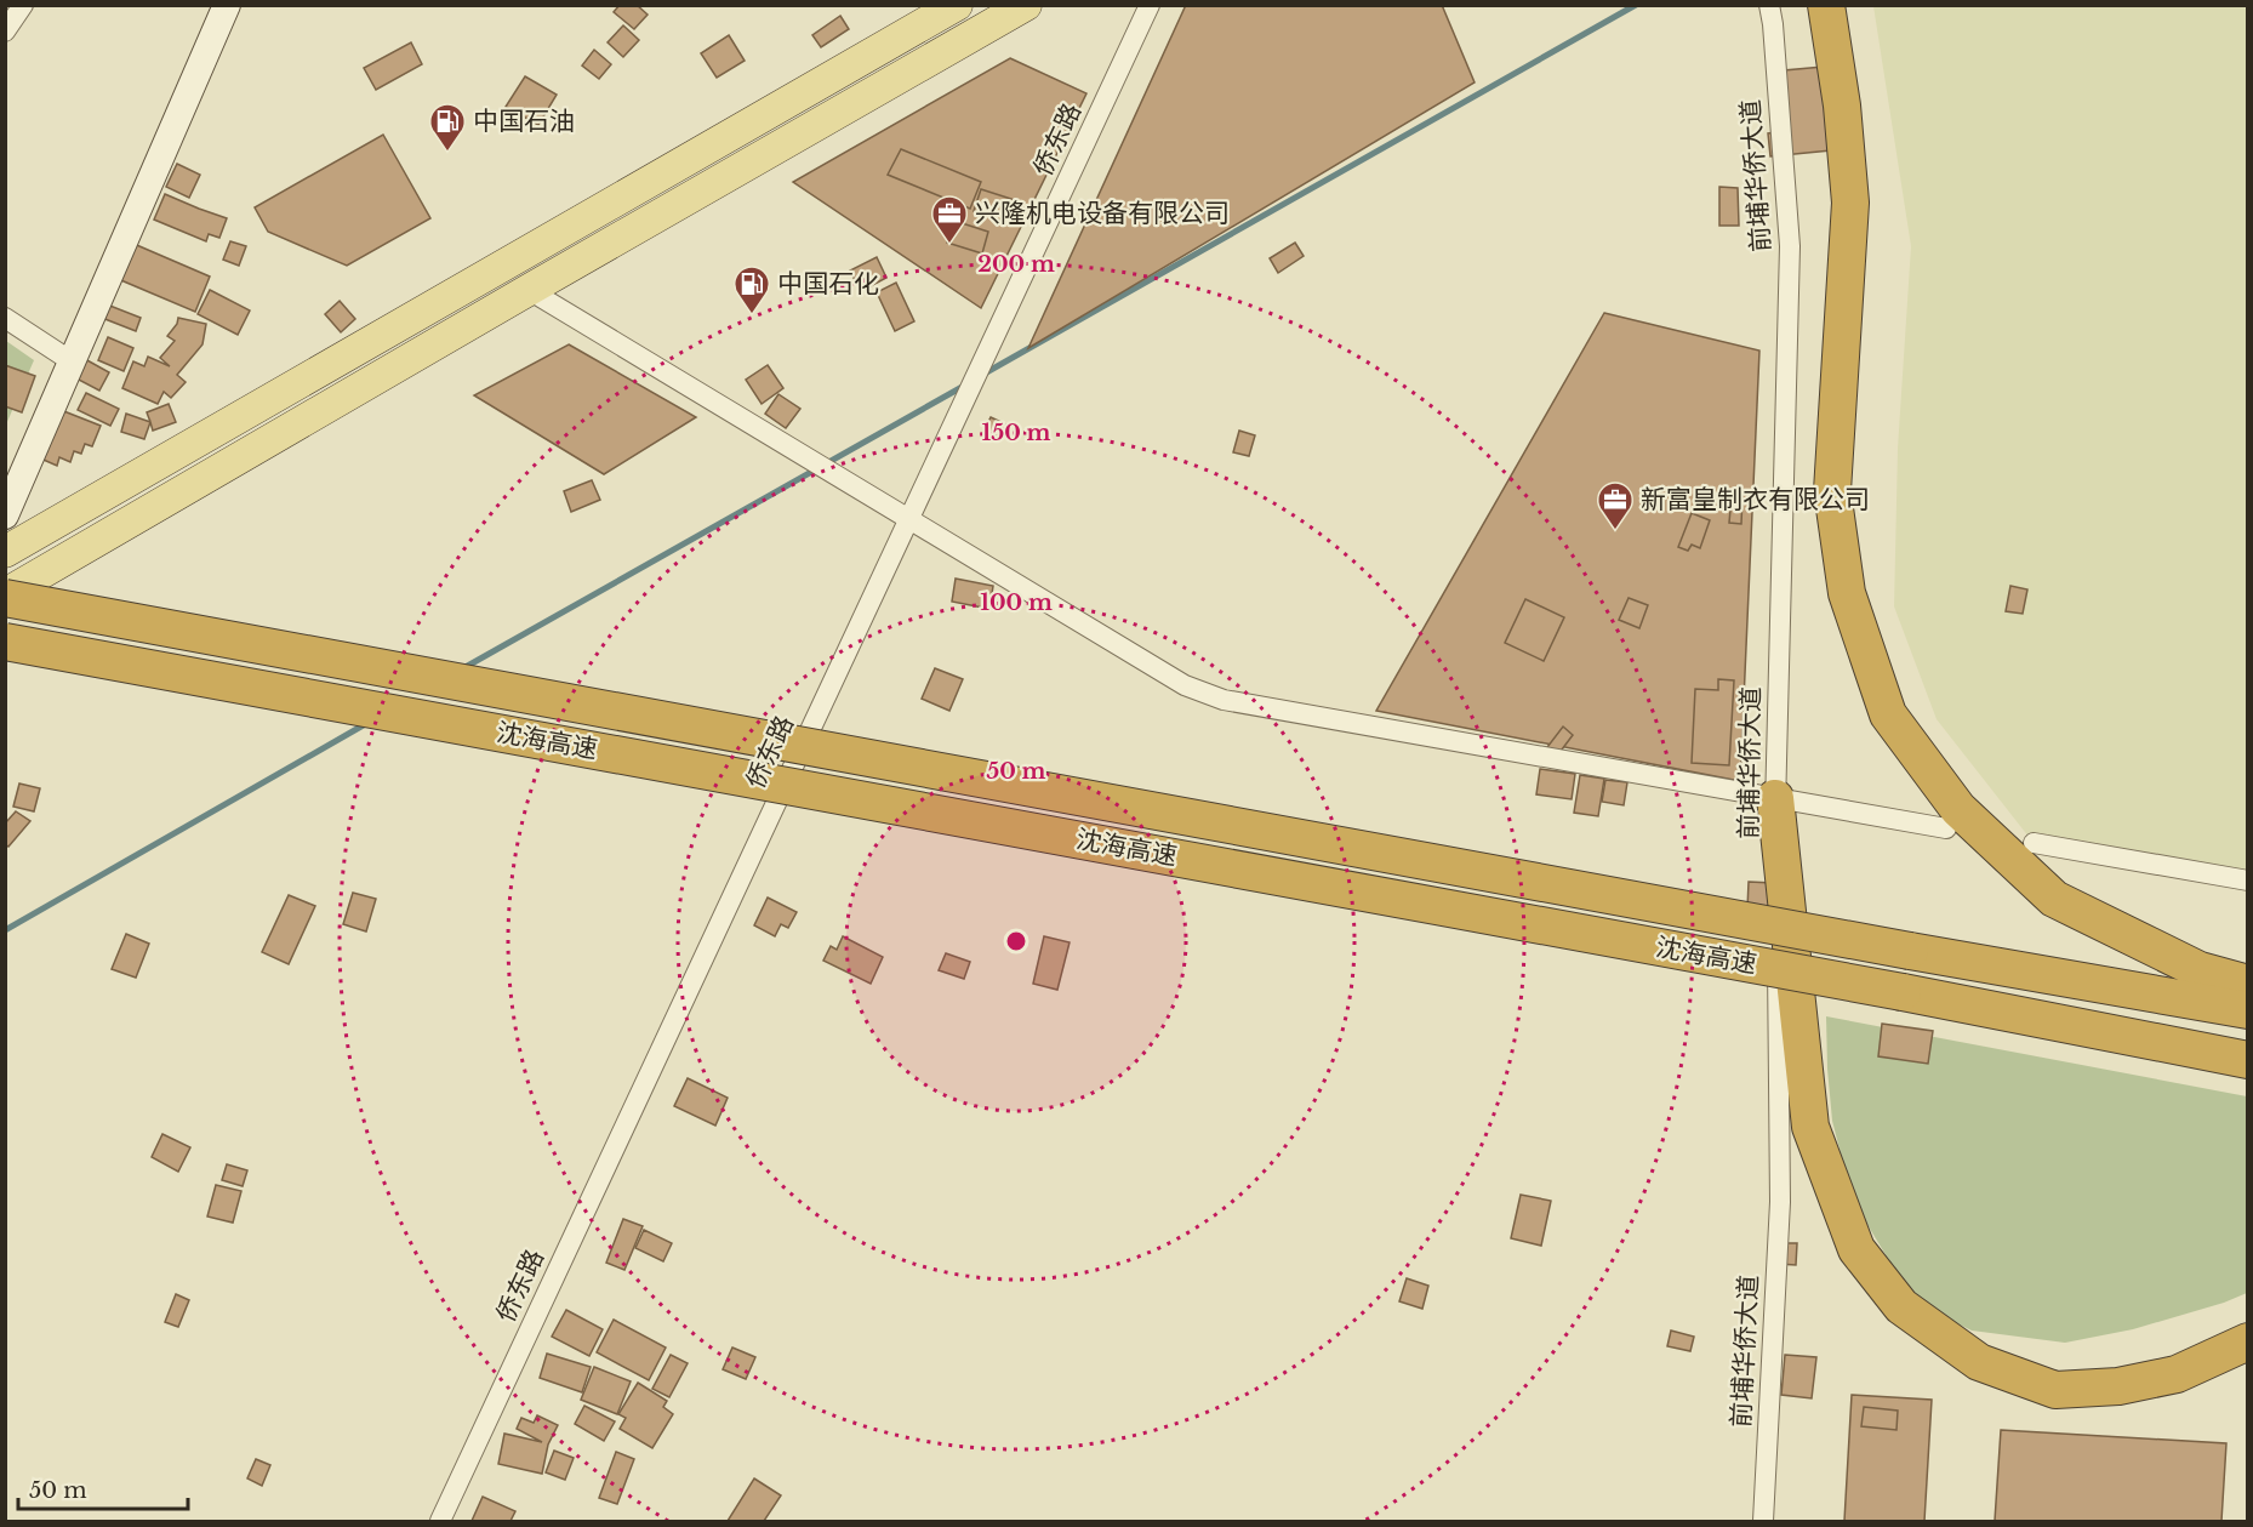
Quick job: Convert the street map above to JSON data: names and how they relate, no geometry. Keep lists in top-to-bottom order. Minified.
{"streets":{"highway":["沈海高速"],"street":["侨东路","前埔华侨大道"]},"places":{"fuel station":["中国石油","中国石化"],"office":["兴隆机电设备有限公司","新富皇制衣有限公司"]},"scale_bar":"50 m","rings":["200 m","150 m","100 m","50 m"]}
